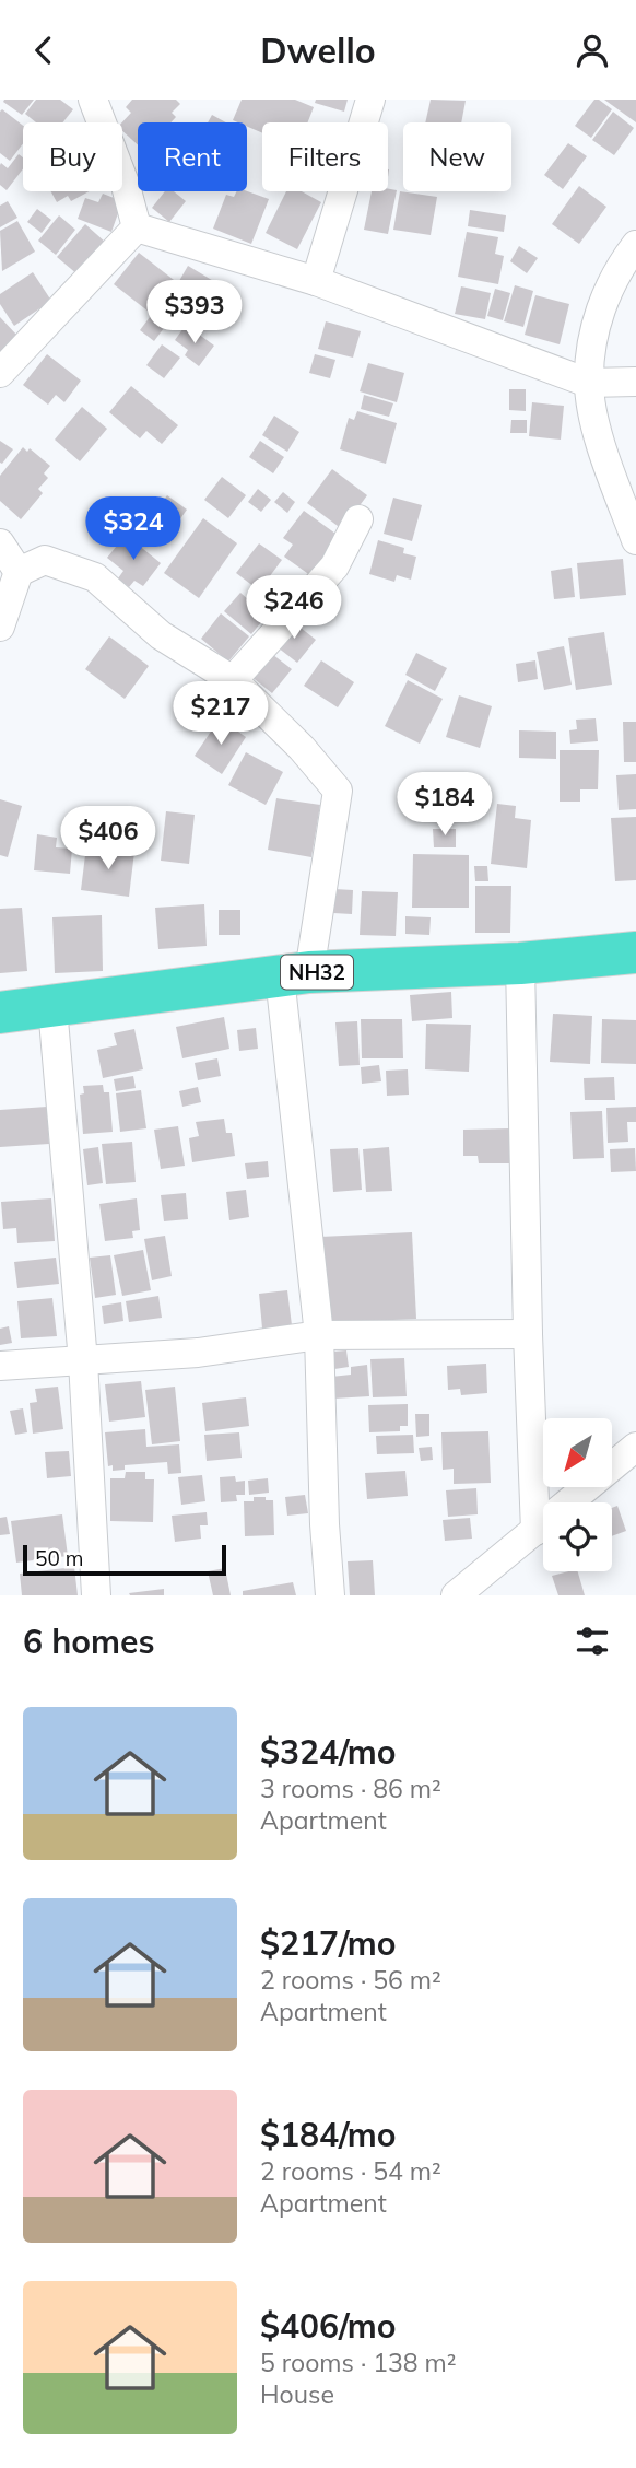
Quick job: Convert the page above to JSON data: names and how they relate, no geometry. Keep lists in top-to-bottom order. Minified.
{"streets":{"highway":["NH32"]},"scale_bar":"50 m","north":"bottom left","page":{"header":"Dwello","chip":["Buy","Rent","Filters","New"],"price":["$393","$324","$246","$217","$184","$406"],"scale":"50 m","heading":"6 homes","list":[{"name":"$324/mo","note":"3 rooms · 86 m² · Apartment"},{"name":"$217/mo","note":"2 rooms · 56 m² · Apartment"},{"name":"$184/mo","note":"2 rooms · 54 m² · Apartment"},{"name":"$406/mo","note":"5 rooms · 138 m² · House"}]}}
